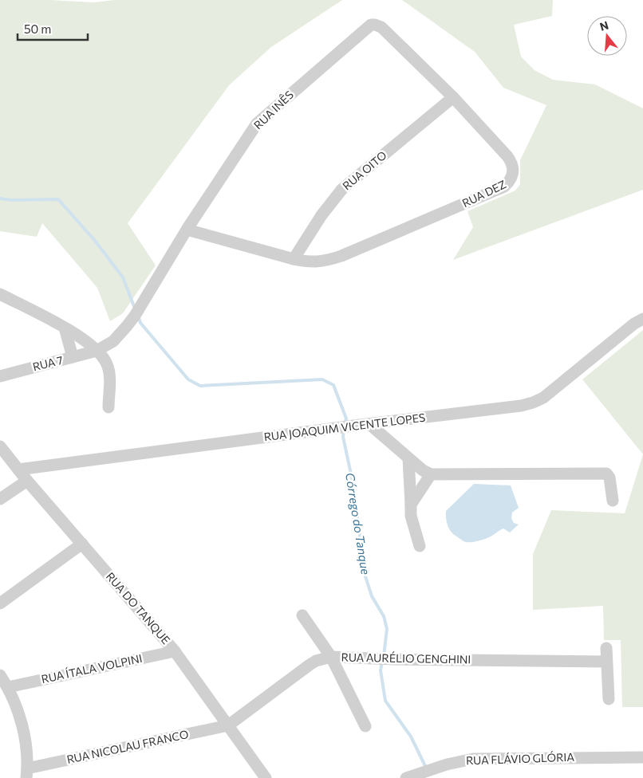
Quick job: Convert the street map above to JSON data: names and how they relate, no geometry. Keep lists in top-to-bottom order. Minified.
{"streets":{"street":["RUA INÊS","RUA OITO","RUA DEZ","RUA 7","RUA JOAQUIM VICENTE LOPES","RUA DO TANQUE","RUA AURÉLIO GENGHINI","RUA ÍTALA VOLPINI","RUA NICOLAU FRANCO","RUA FLÁVIO GLÓRIA"]},"crossings":[["RUA INÊS","RUA DEZ"],["RUA INÊS","RUA 7"],["RUA OITO","RUA DEZ"],["RUA JOAQUIM VICENTE LOPES","RUA DO TANQUE"],["RUA DO TANQUE","RUA AURÉLIO GENGHINI"],["RUA DO TANQUE","RUA ÍTALA VOLPINI"],["RUA DO TANQUE","RUA NICOLAU FRANCO"],["RUA AURÉLIO GENGHINI","RUA NICOLAU FRANCO"]],"water":["Córrego do Tanque"],"scale_bar":"50 m","north":"top"}
